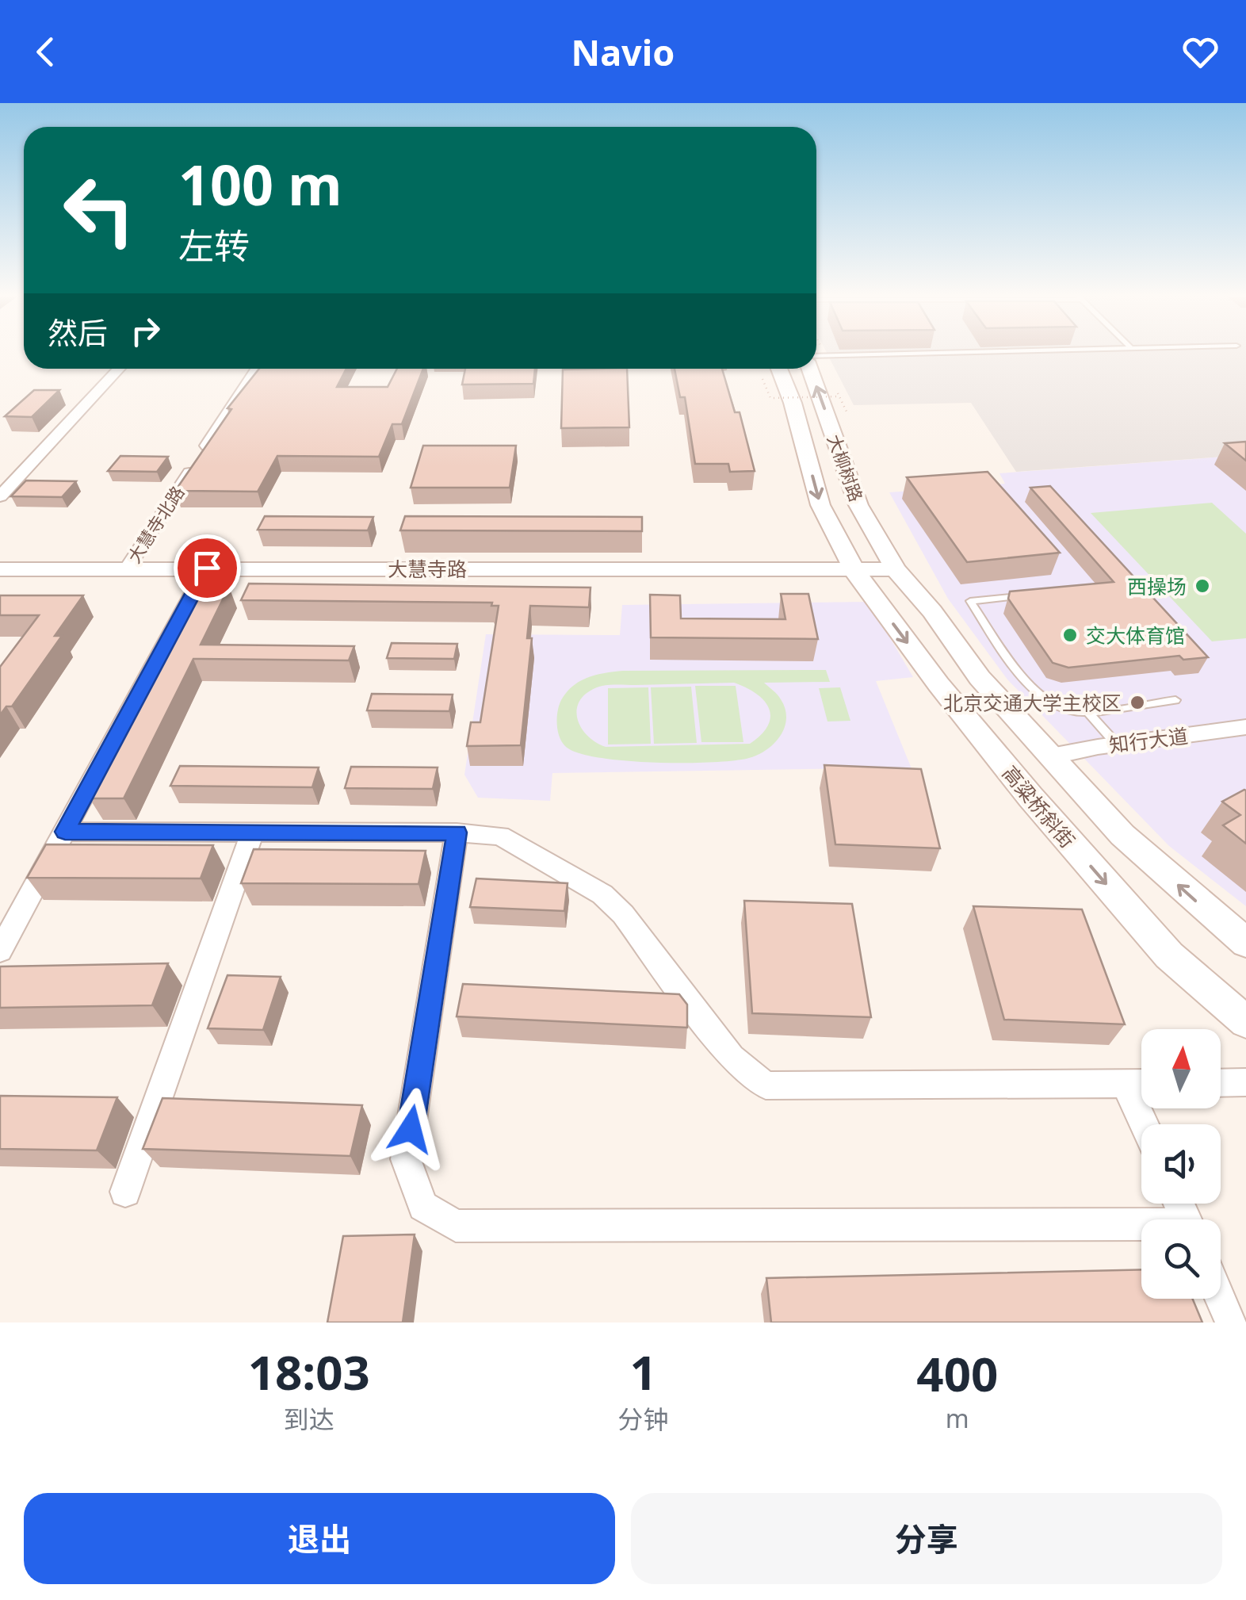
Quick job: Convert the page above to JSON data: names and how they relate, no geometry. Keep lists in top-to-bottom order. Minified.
{"streets":{"main road":["大柳树路","高粱桥斜街"],"street":["大慧寺北路","大慧寺路","知行大道"]},"crossings":[["大柳树路","大慧寺路"],["大柳树路","高粱桥斜街"],["大慧寺北路","大慧寺路"],["大慧寺路","高粱桥斜街"],["知行大道","高粱桥斜街"]],"places":["西操场","交大体育馆","北京交通大学主校区"],"north":"top","page":{"header":"Navio","turn":["100 m","左转"],"then":"然后","eta":["18:03","到达","1","分钟","400","m"],"buttons":["退出","分享"]}}
